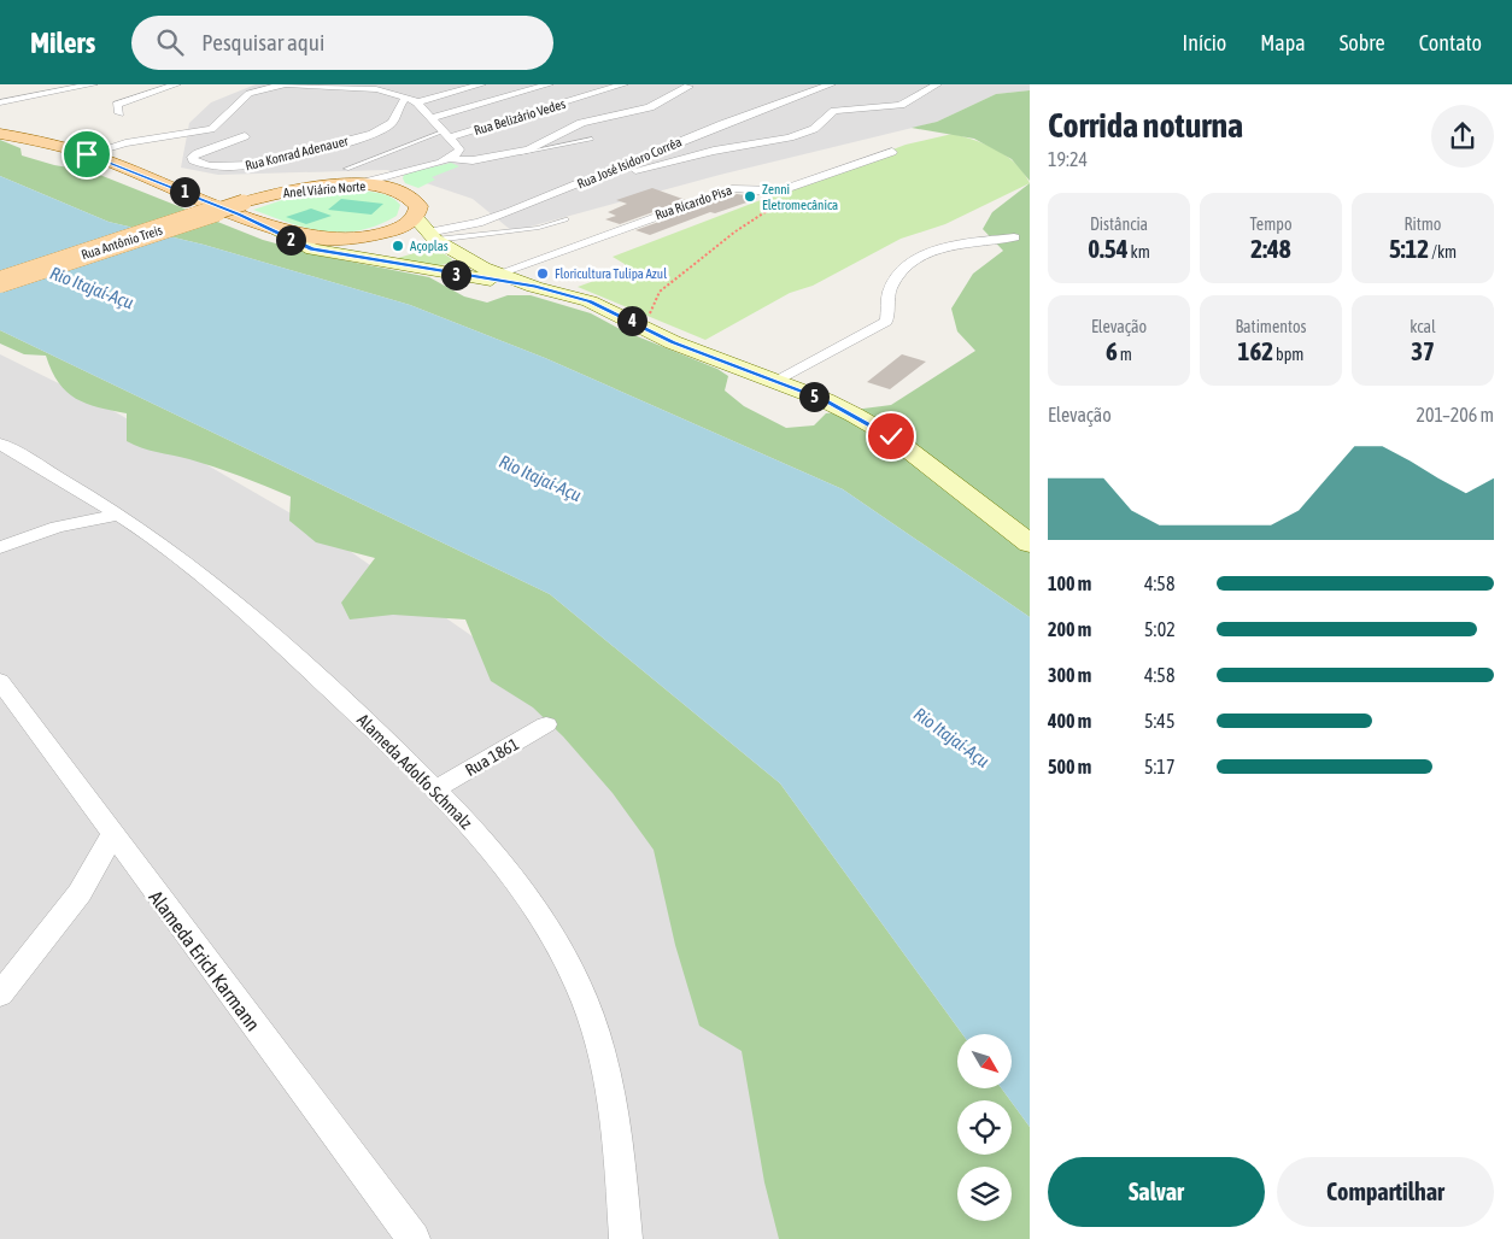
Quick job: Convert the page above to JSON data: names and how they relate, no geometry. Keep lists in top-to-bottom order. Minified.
{"streets":{"main road":["Anel Viário Norte","Rua Antônio Treis"],"street":["Rua Belizário Vedes","Rua Konrad Adenauer","Rua José Isidoro Corrêa","Rua Ricardo Pisa","Rua 1861","Alameda Adolfo Schmalz","Alameda Erich Karmann"]},"crossings":[["Anel Viário Norte","Rua Antônio Treis"],["Rua 1861","Alameda Adolfo Schmalz"]],"water":["Rio Itajaí-Açu"],"places":["Zenni Eletromecânica","Açoplas","Floricultura Tulipa Azul"],"north":"bottom right","page":{"header":"Milers","search":"Pesquisar aqui","nav":["Início","Mapa","Sobre","Contato"],"heading":["Corrida noturna","19:24"],"pins":["1","2","3","4","5"],"stats":[["Distância","0.54 km"],["Tempo","2:48"],["Ritmo","5:12 /km"],["Elevação","6 m"],["Batimentos","162 bpm"],["kcal","37"]],"chart":["Elevação","201–206 m"],"list":[{"name":"100 m","note":"4:58"},{"name":"200 m","note":"5:02"},{"name":"300 m","note":"4:58"},{"name":"400 m","note":"5:45"},{"name":"500 m","note":"5:17"}],"buttons":["Salvar","Compartilhar"]}}
